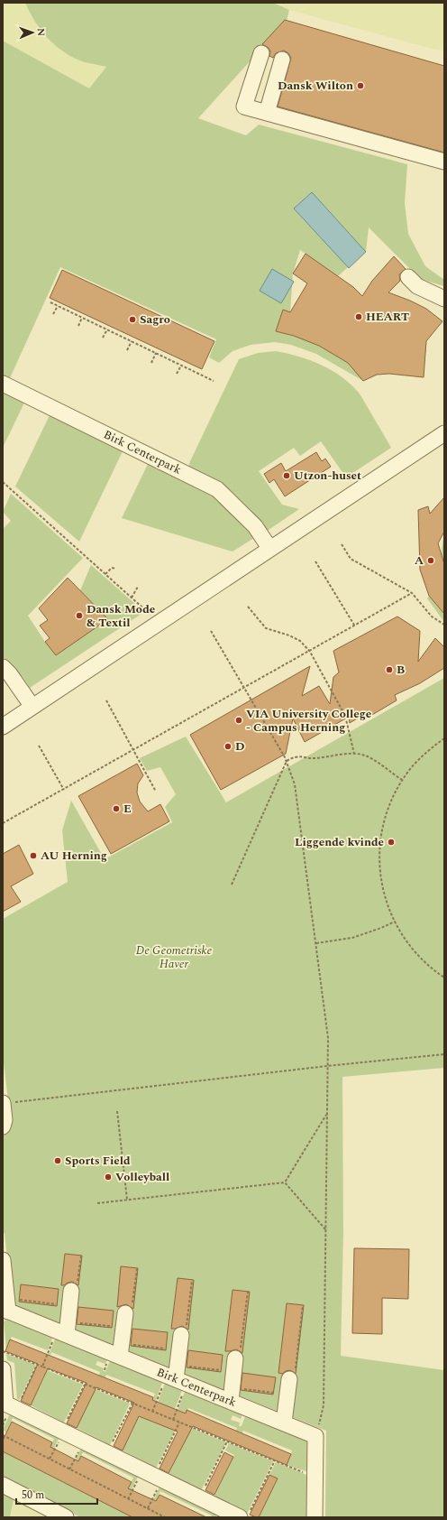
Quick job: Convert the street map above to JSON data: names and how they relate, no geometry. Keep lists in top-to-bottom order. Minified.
{"streets":{"street":["Birk Centerpark"]},"parks":["De Geometriske Haver"],"places":["Dansk Wilton","HEART","Sagro","Utzon-huset","A","Dansk Mode & Textil","B","VIA University College - Campus Herning","D","E","Liggende kvinde","AU Herning","Sports Field","Volleyball"],"scale_bar":"50 m","north":"right"}
